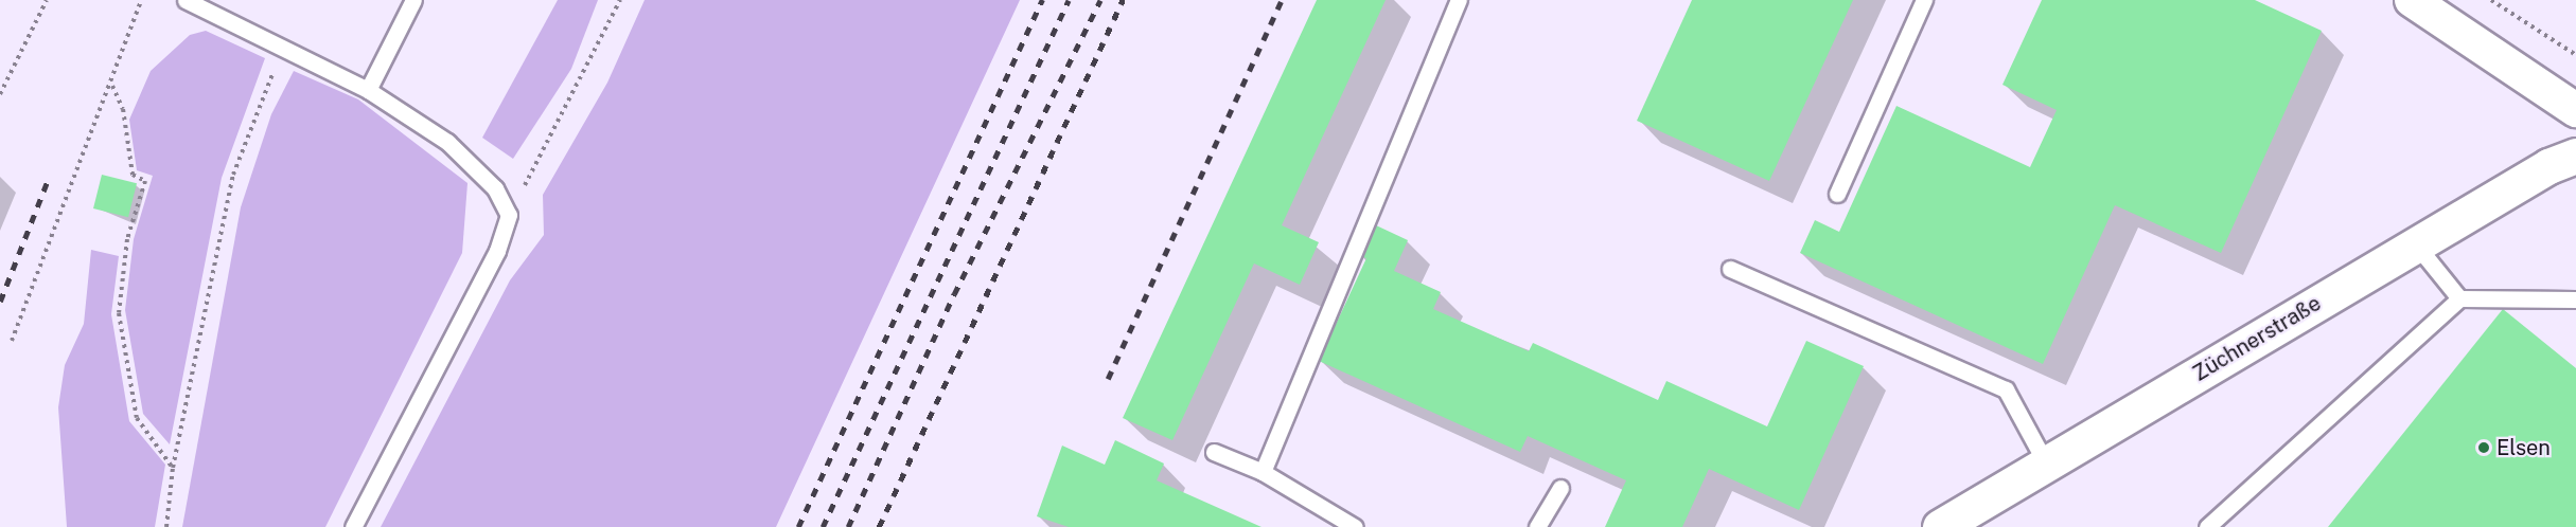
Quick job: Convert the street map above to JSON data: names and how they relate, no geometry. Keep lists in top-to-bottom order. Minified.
{"streets":{"street":["Züchnerstraße"]},"places":["Elsen"]}
